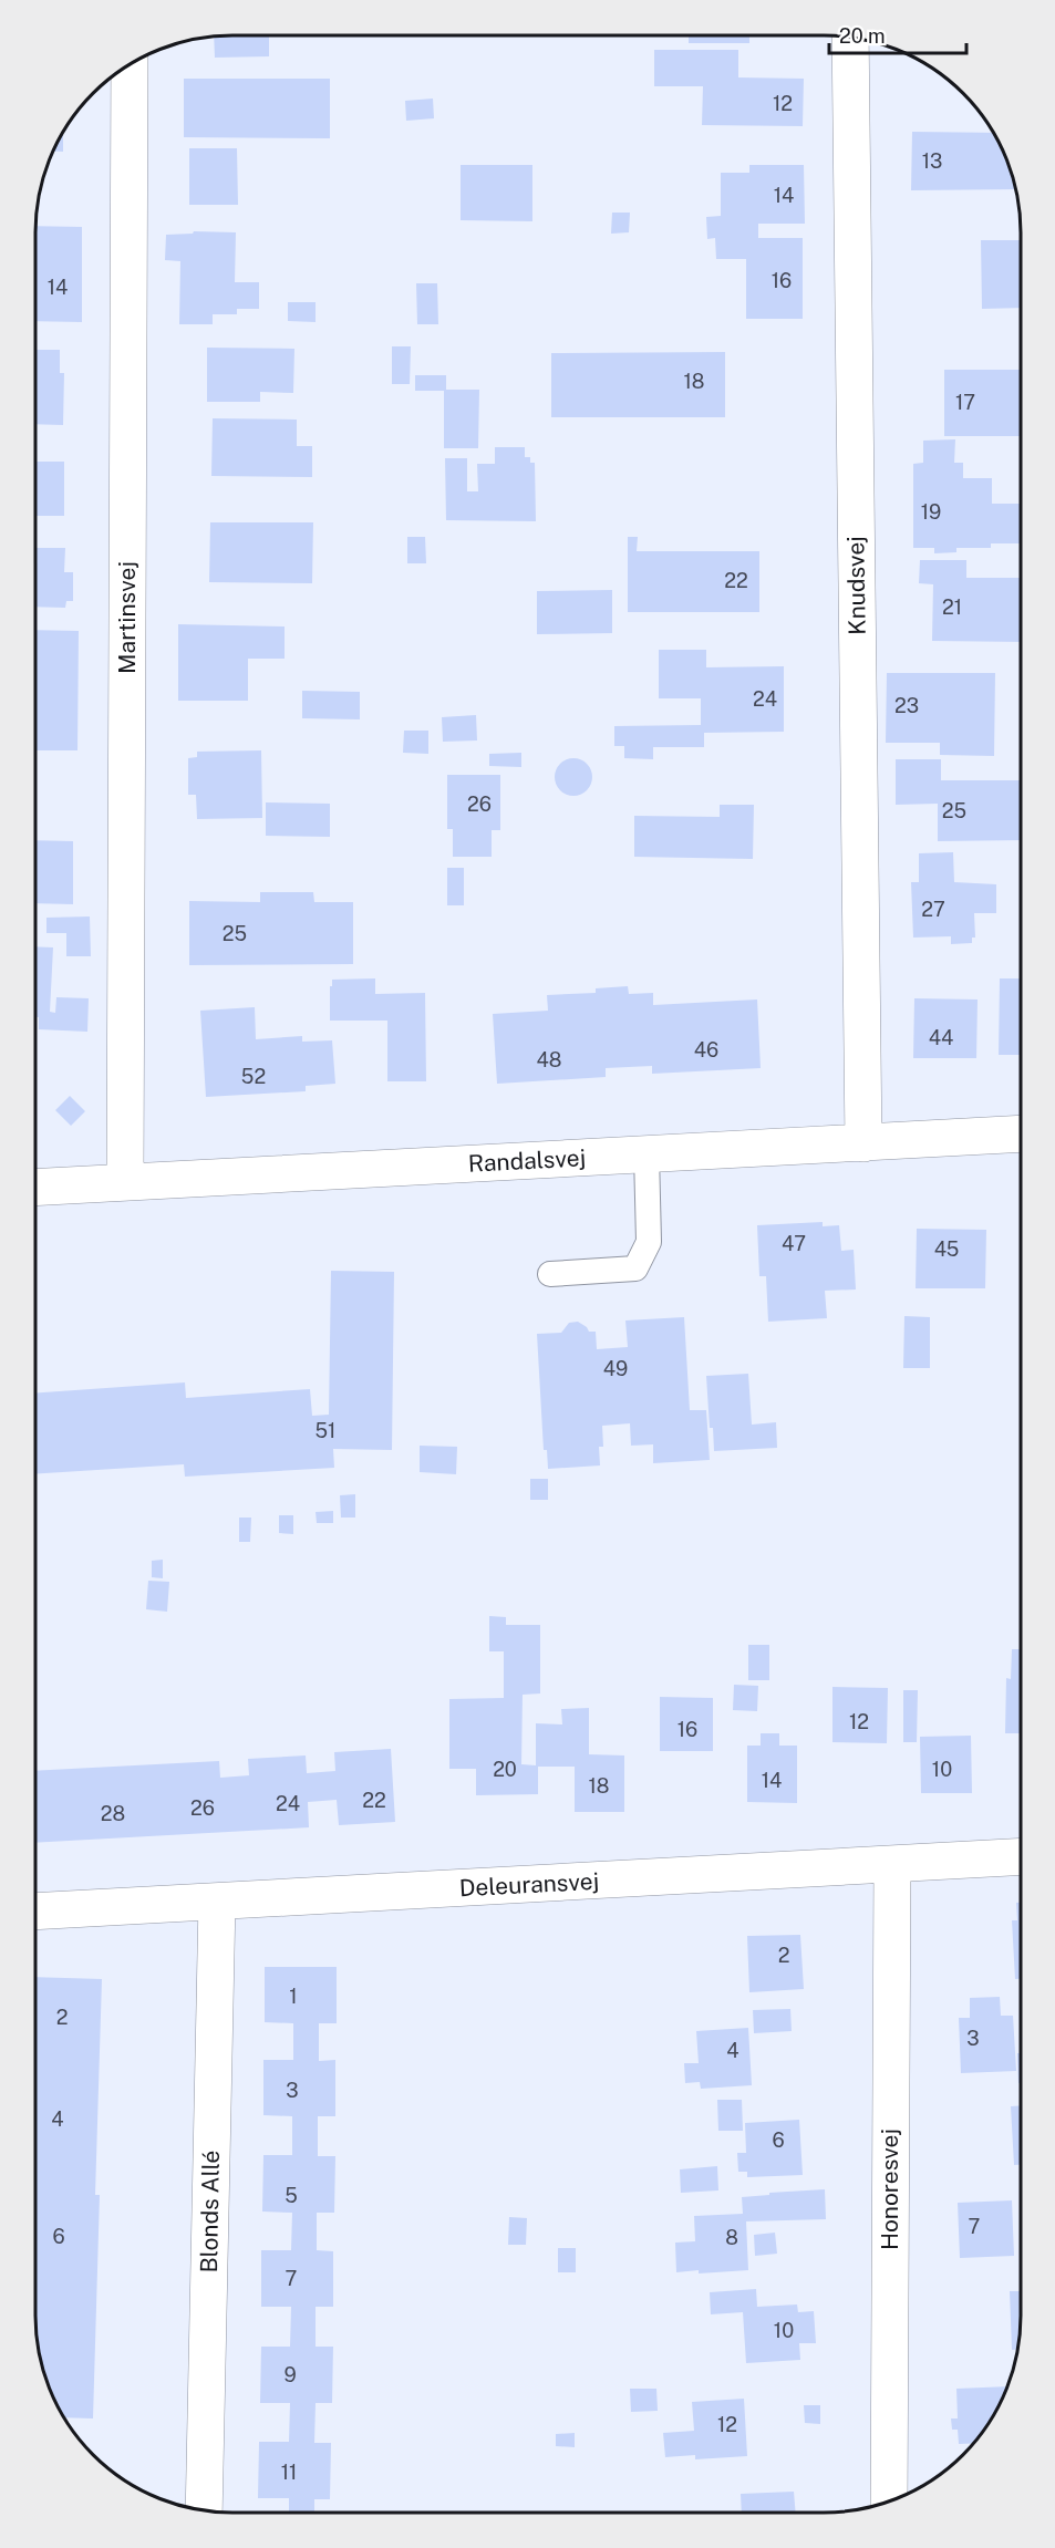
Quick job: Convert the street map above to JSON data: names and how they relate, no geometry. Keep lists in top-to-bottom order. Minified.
{"streets":{"street":["Knudsvej","Martinsvej","Randalsvej","Deleuransvej","Honoresvej","Blonds Allé"]},"crossings":[["Knudsvej","Randalsvej"],["Martinsvej","Randalsvej"],["Deleuransvej","Honoresvej"],["Deleuransvej","Blonds Allé"]],"house_numbers":["12","13","14","16","14","18","17","19","22","21","24","23","26","25","27","25","44","46","48","52","47","45","49","51","12","16","20","10","14","18","22","24","26","28","2","1","2","3","4","3","4","6","5","7","6","8","7","10","9","12","11"],"scale_bar":"20 m"}
